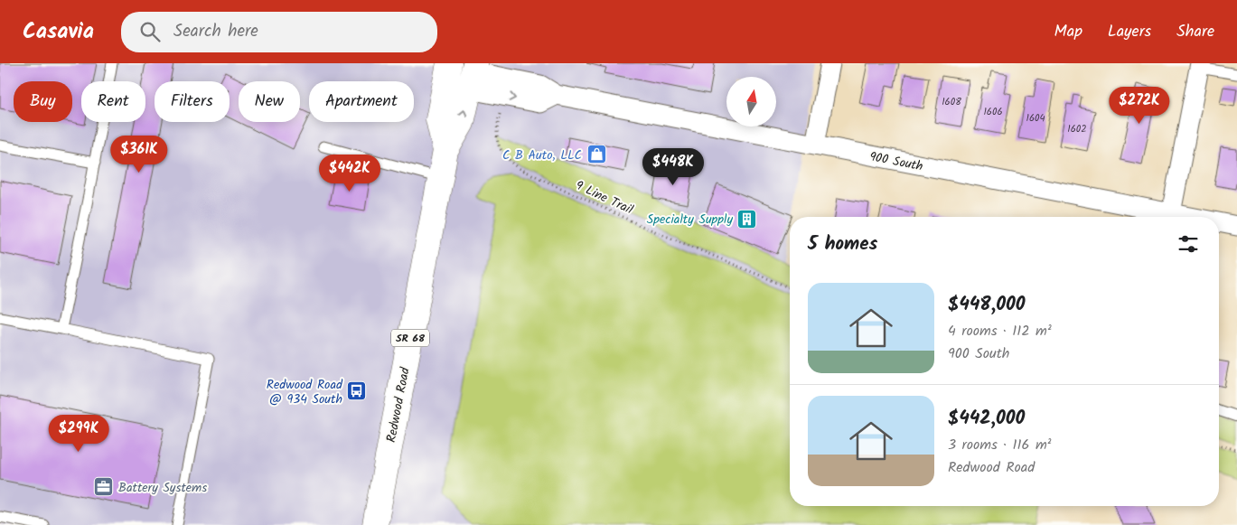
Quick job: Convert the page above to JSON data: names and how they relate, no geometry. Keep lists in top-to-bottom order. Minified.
{"streets":{"main road":["SR 68","Redwood Road"],"street":["900 South"],"path":["9 Line Trail"]},"crossings":[["900 South","Redwood Road"]],"places":{"shop":["C B Auto, LLC"],"building":["Specialty Supply"],"bus stop":["Redwood Road @ 934 South"],"office":["Battery Systems"]},"house_numbers":["1608","1606","1604","1602"],"north":"top","page":{"header":"Casavia","search":"Search here","nav":["Map","Layers","Share"],"chip":["Buy","Rent","Filters","New","Apartment"],"price":["$272K","$361K","$448K","$442K","$299K"],"heading":"5 homes","list":[{"name":"$448,000","note":"4 rooms · 112 m² · 900 South"},{"name":"$442,000","note":"3 rooms · 116 m² · Redwood Road"}]}}
